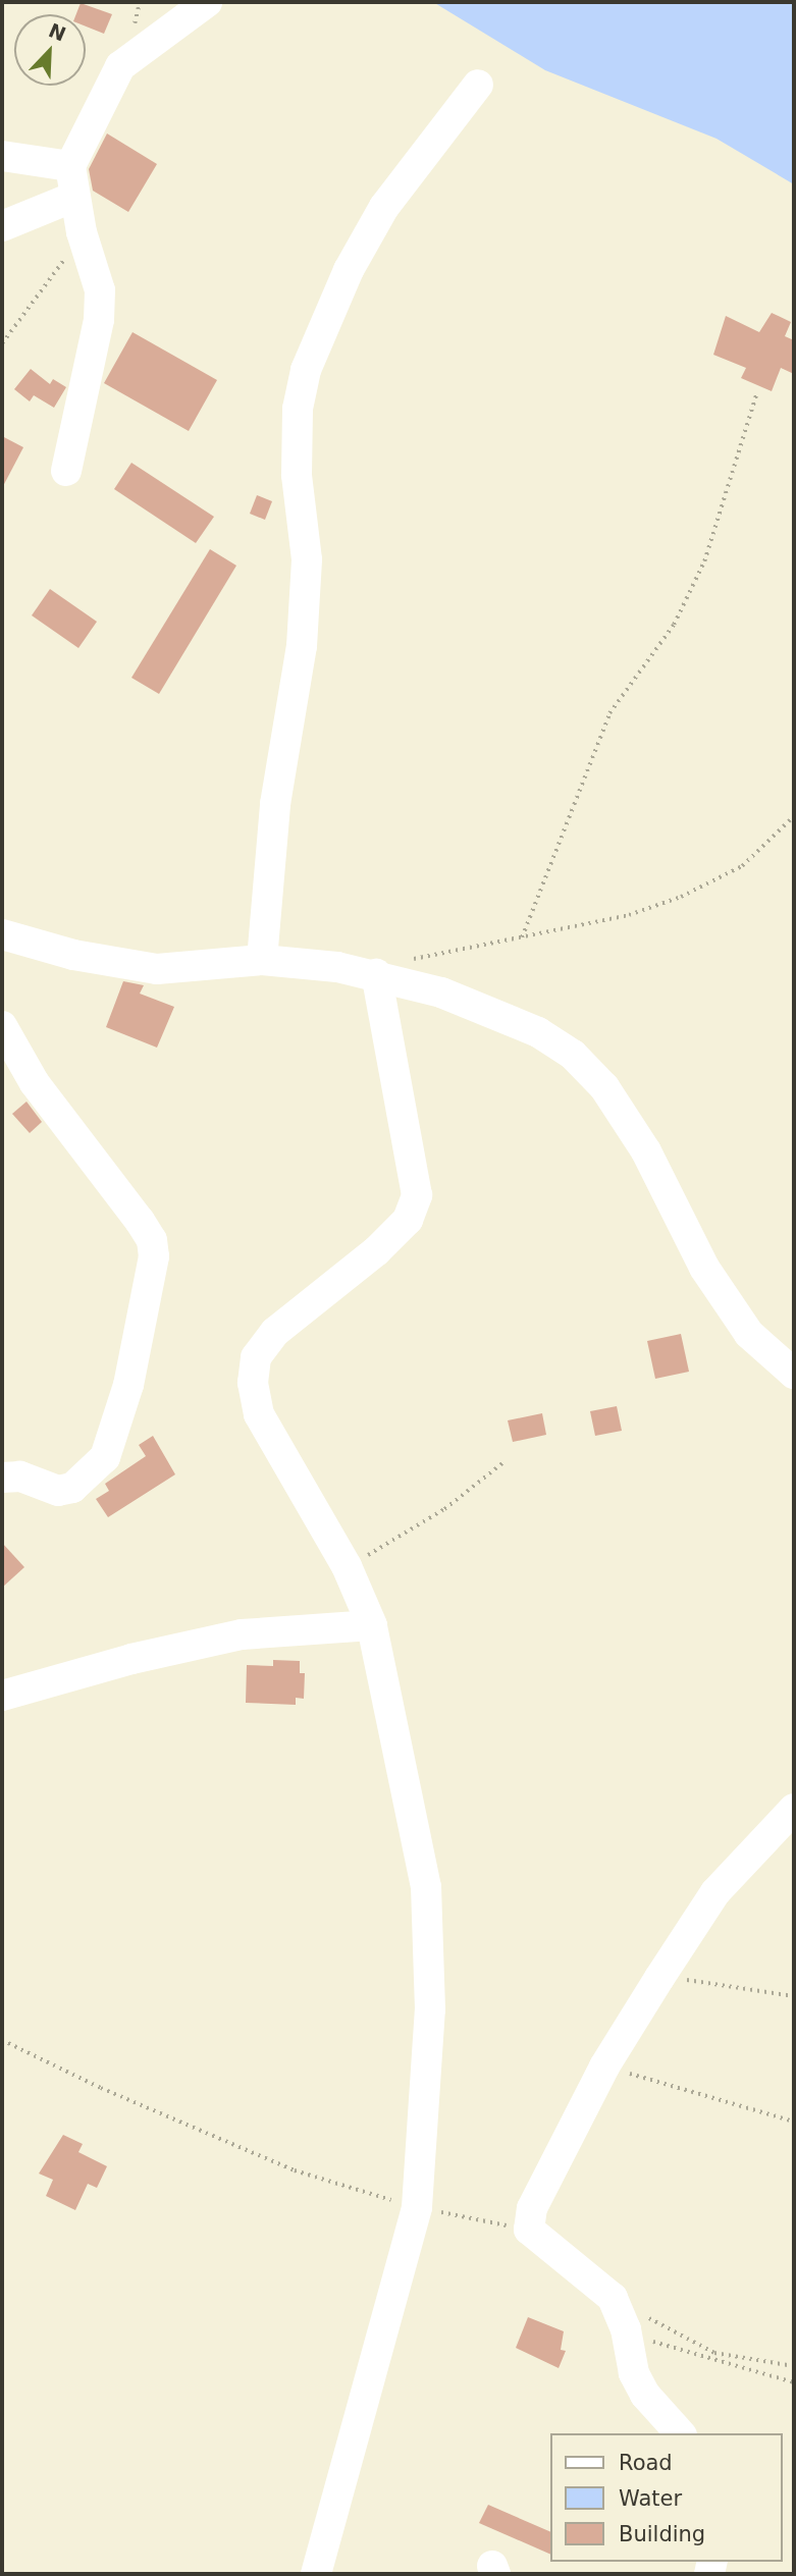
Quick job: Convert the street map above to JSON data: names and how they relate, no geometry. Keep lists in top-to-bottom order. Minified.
{"legend":["Road","Water","Building"],"north":"top right"}
